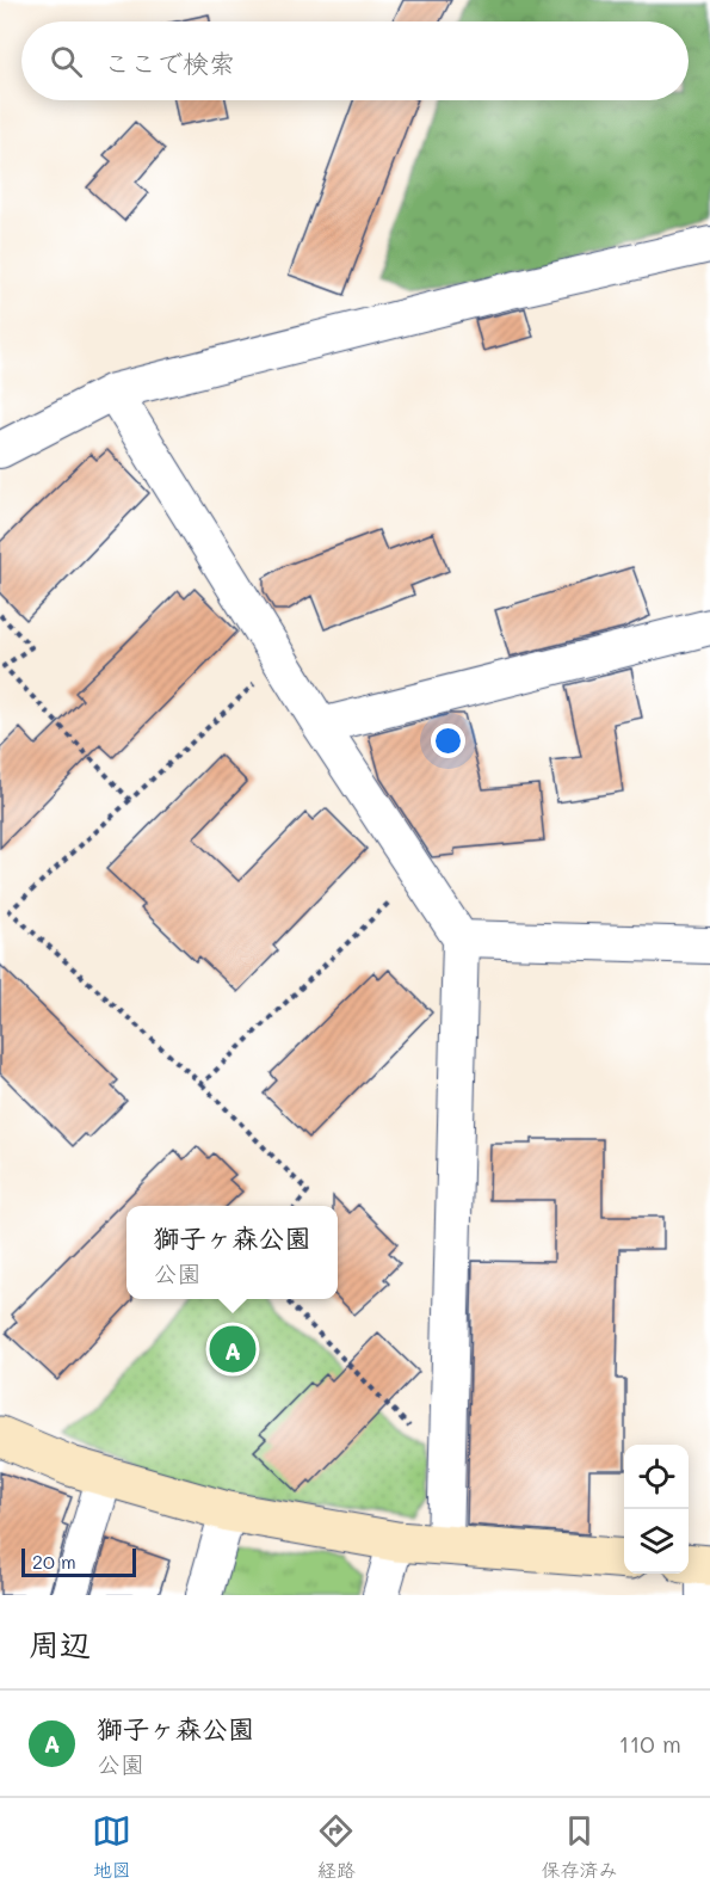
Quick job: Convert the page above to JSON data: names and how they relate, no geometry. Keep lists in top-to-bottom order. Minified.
{"scale_bar":"20 m","page":{"search":"ここで検索","popup":["獅子ヶ森公園","公園"],"pins":"A","scale":"20 m","heading":"周辺","list":[{"mark":"A","name":"獅子ヶ森公園","note":"公園","value":"110 m"}],"nav":["地図","経路","保存済み"]}}
